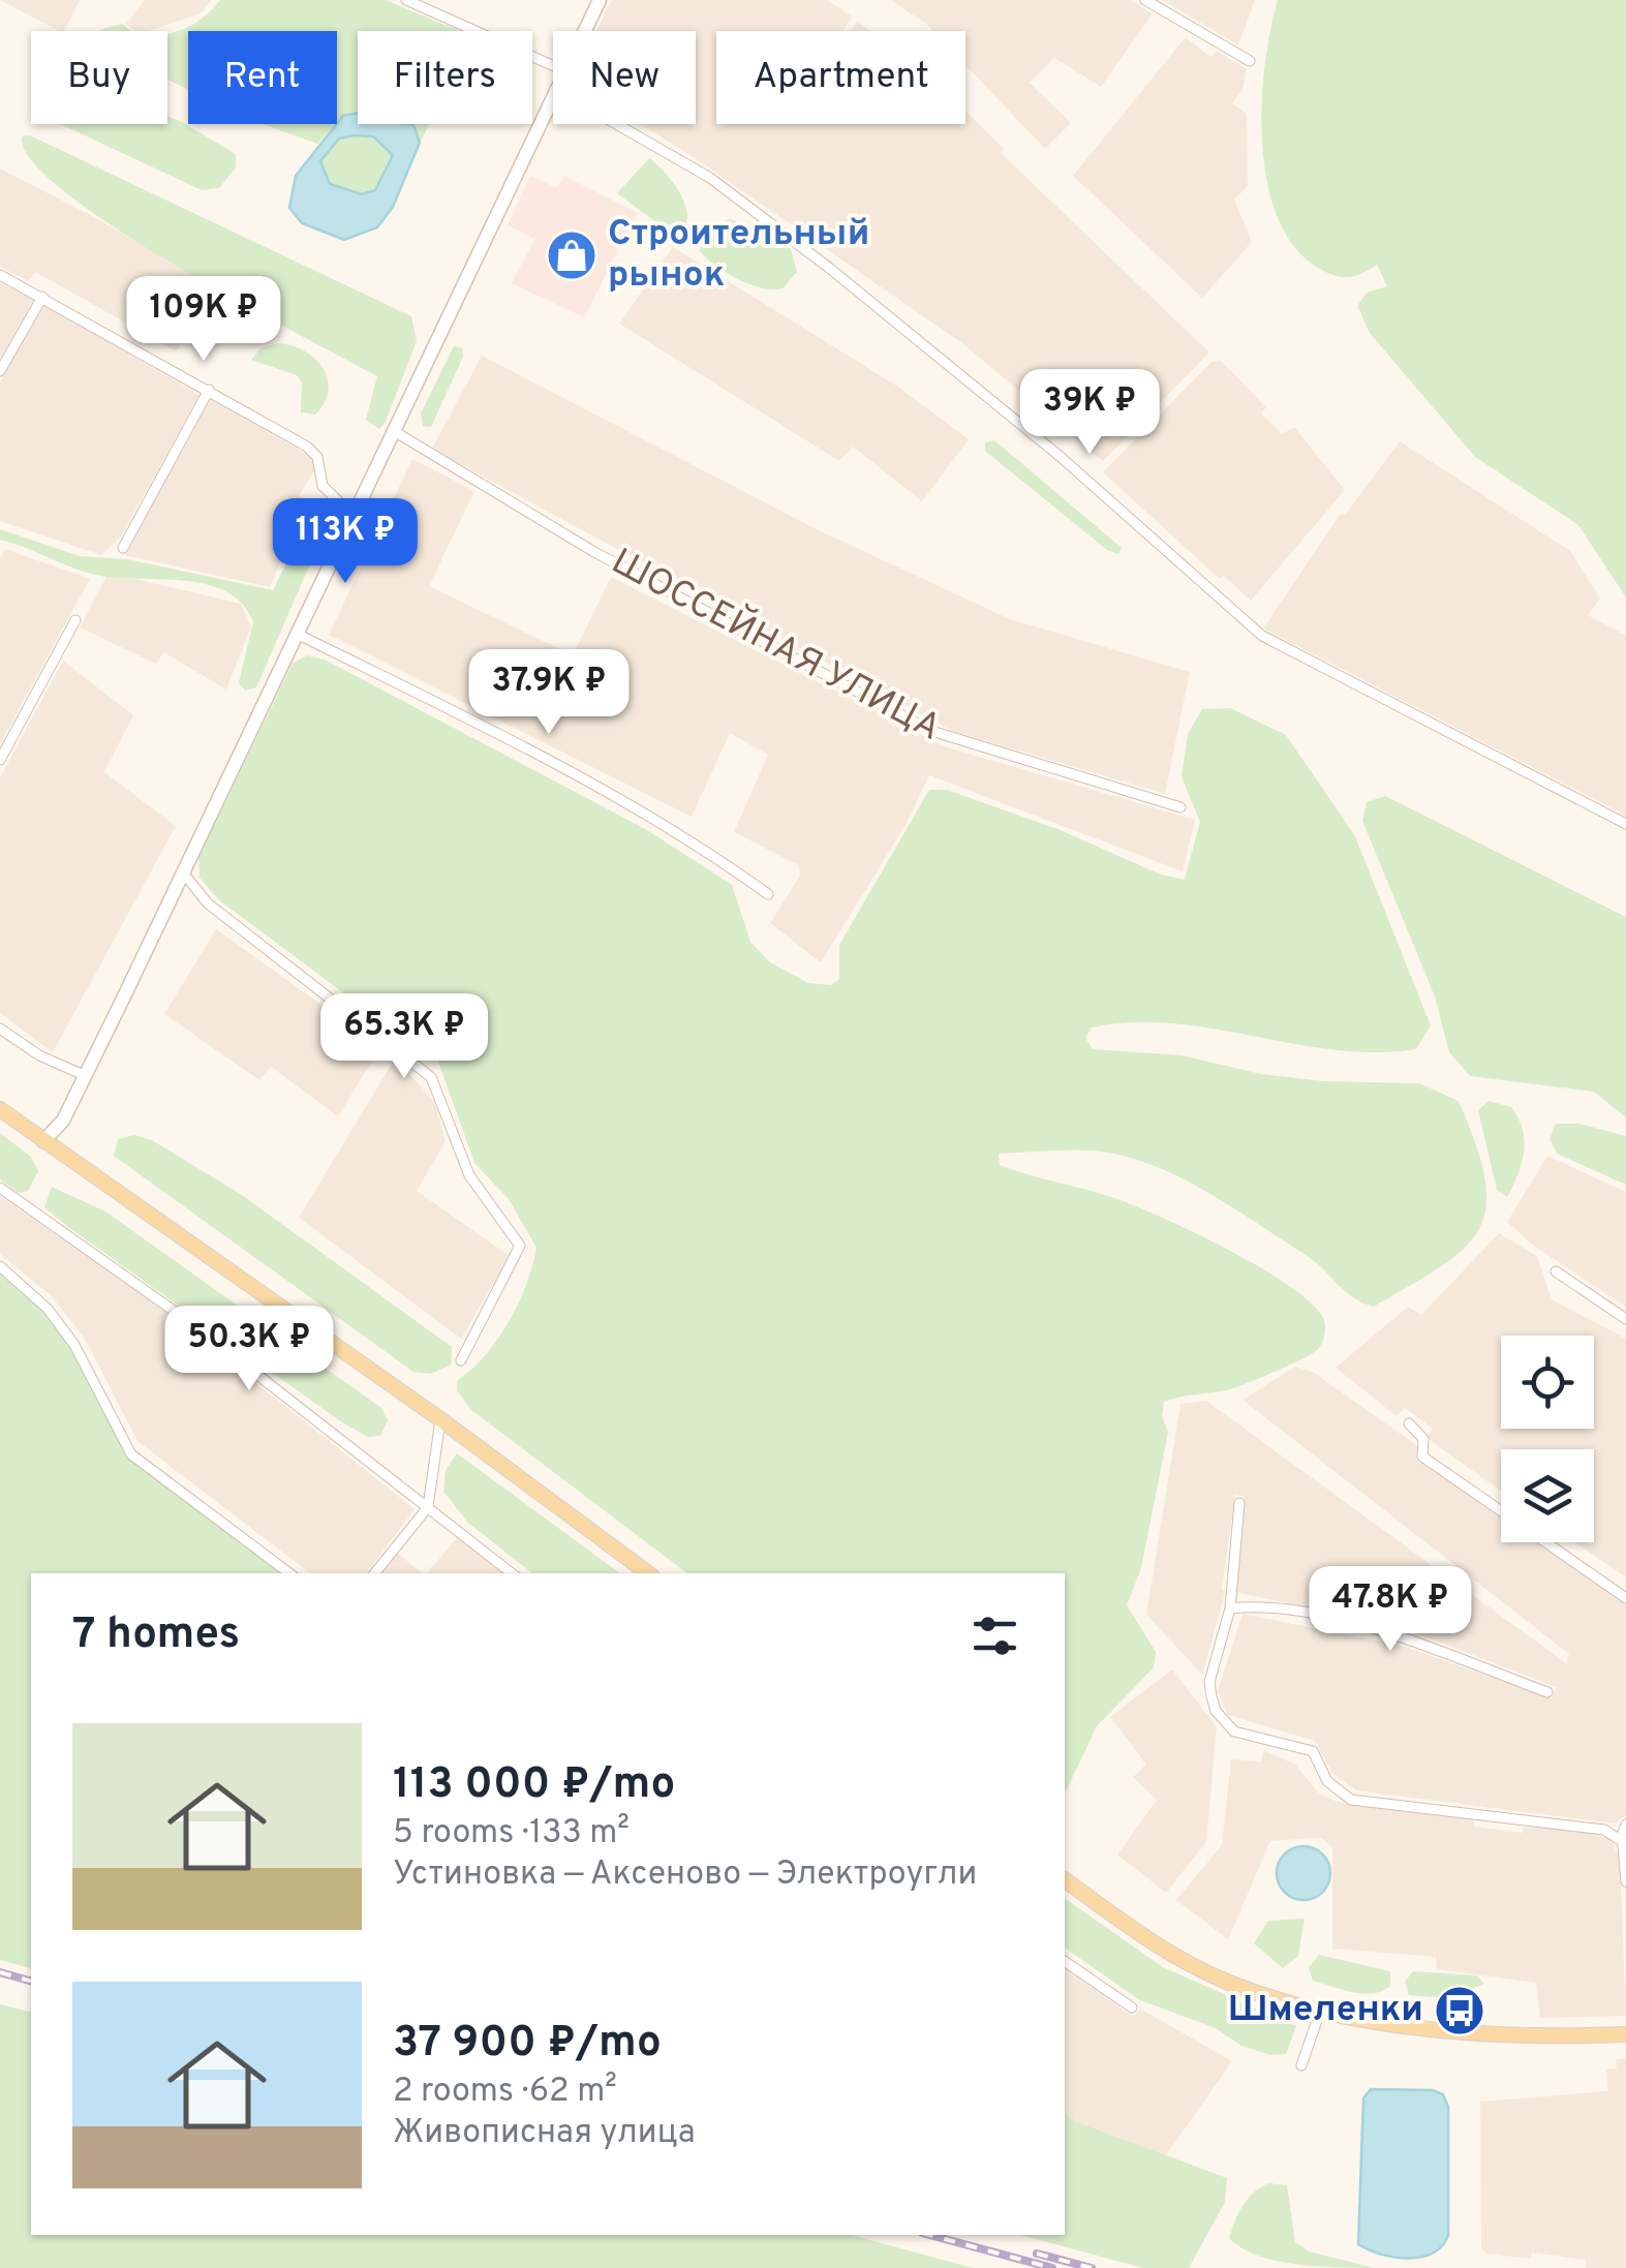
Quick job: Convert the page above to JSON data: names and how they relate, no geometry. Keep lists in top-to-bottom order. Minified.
{"streets":{"street":["ШОССЕЙНАЯ УЛИЦА"]},"places":{"shop":["Строительный рынок"],"bus stop":["Шмеленки"]},"page":{"chip":["Buy","Rent","Filters","New","Apartment"],"price":["109K ₽","39K ₽","113K ₽","37.9K ₽","65.3K ₽","50.3K ₽","47.8K ₽"],"heading":"7 homes","list":[{"name":"113 000 ₽/mo","note":"5 rooms · 133 m² · Устиновка — Аксеново — Электроугли"},{"name":"37 900 ₽/mo","note":"2 rooms · 62 m² · Живописная улица"}]}}
